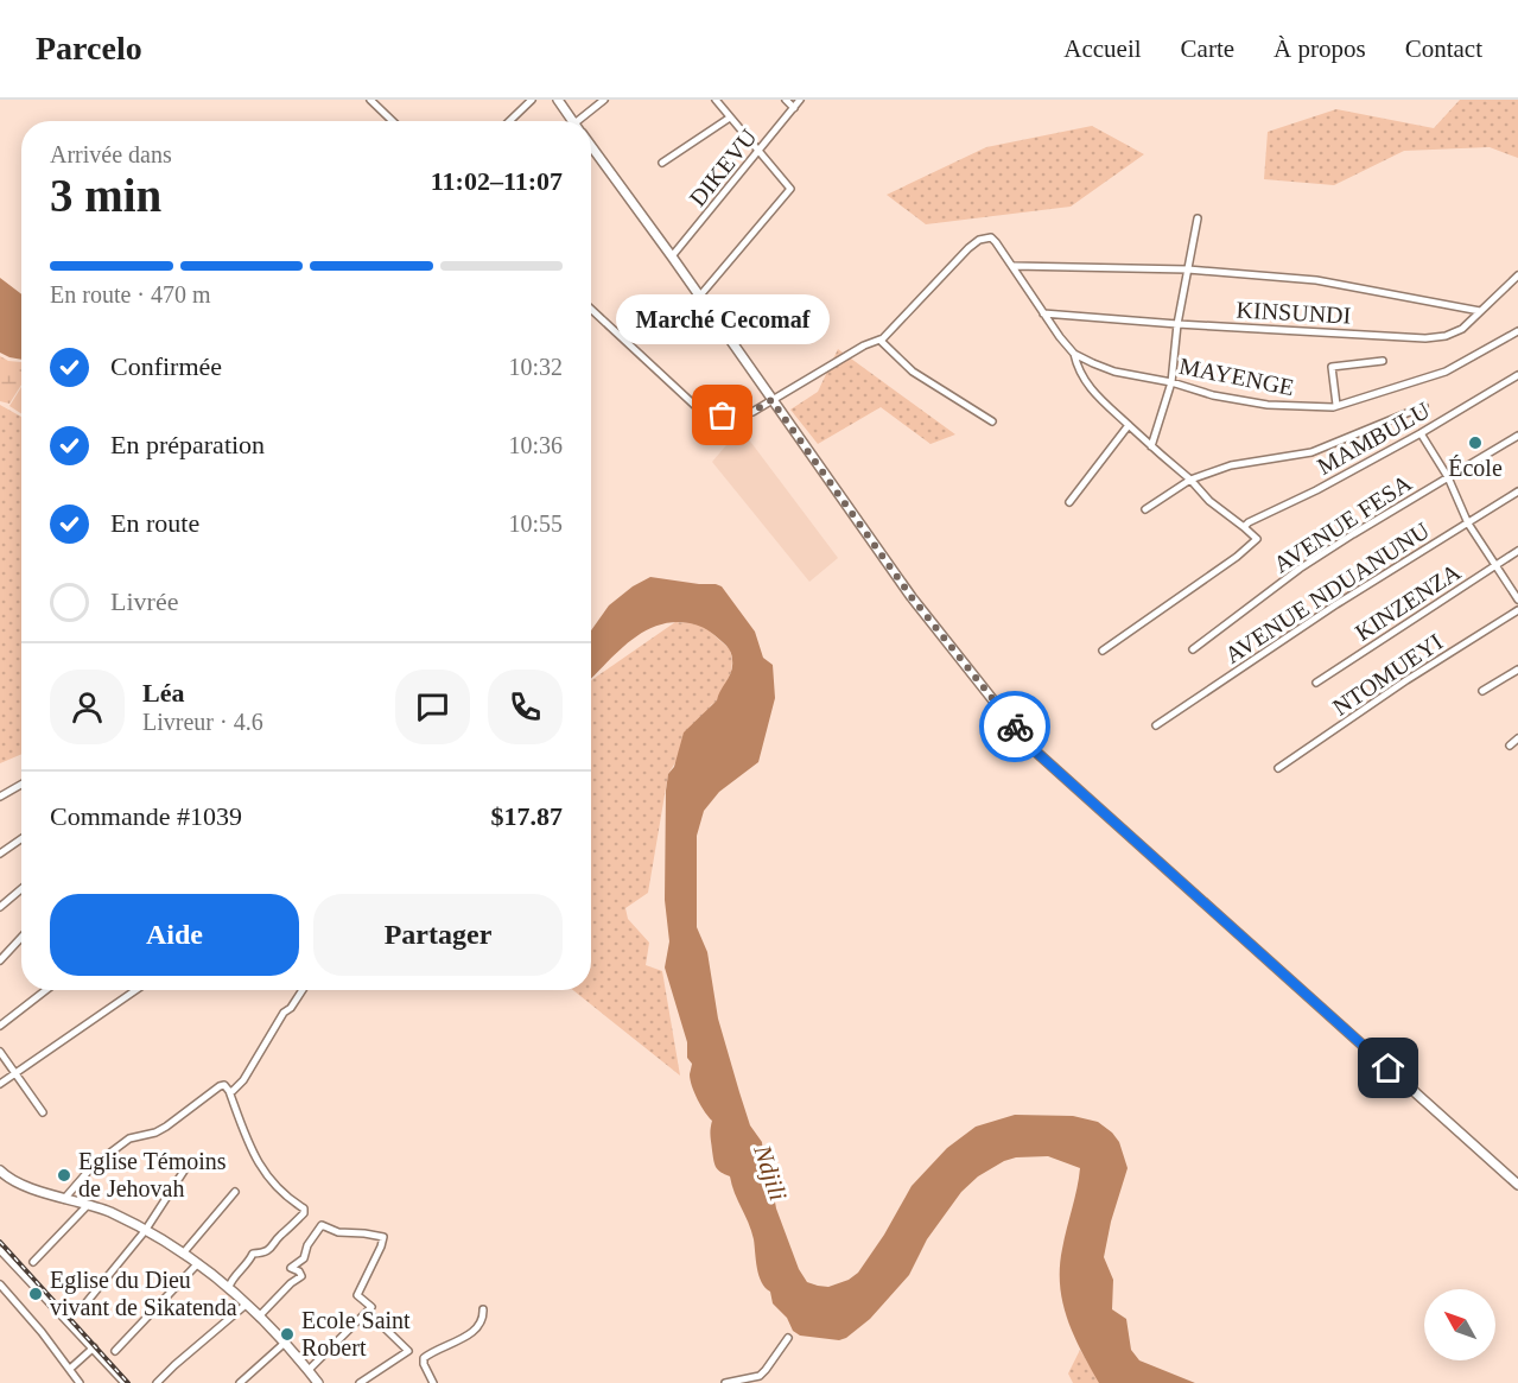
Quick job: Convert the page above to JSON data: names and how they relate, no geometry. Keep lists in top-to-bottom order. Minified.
{"streets":{"street":["DIKEVU","KINSUNDI","MAYENGE","MAMBULU","AVENUE FESA","AVENUE NDUANUNU","KINZENZA","NTOMUEYI"]},"crossings":[["KINSUNDI","MAYENGE"]],"water":["Ndjili"],"places":["Marché Cecomaf","École","Eglise Témoins de Jehovah","Eglise du Dieu vivant de Sikatenda","Ecole Saint Robert"],"north":"top left","page":{"header":"Parcelo","nav":["Accueil","Carte","À propos","Contact"],"heading":["3 min","Arrivée dans","11:02–11:07"],"panel":["Léa","Livreur · 4.6","Commande #1039","$17.87"],"bar":"En route · 470 m","bubble":"Marché Cecomaf","list":[["Confirmée","10:32"],["En préparation","10:36"],["En route","10:55"],"Livrée"],"buttons":["Aide","Partager"]}}
